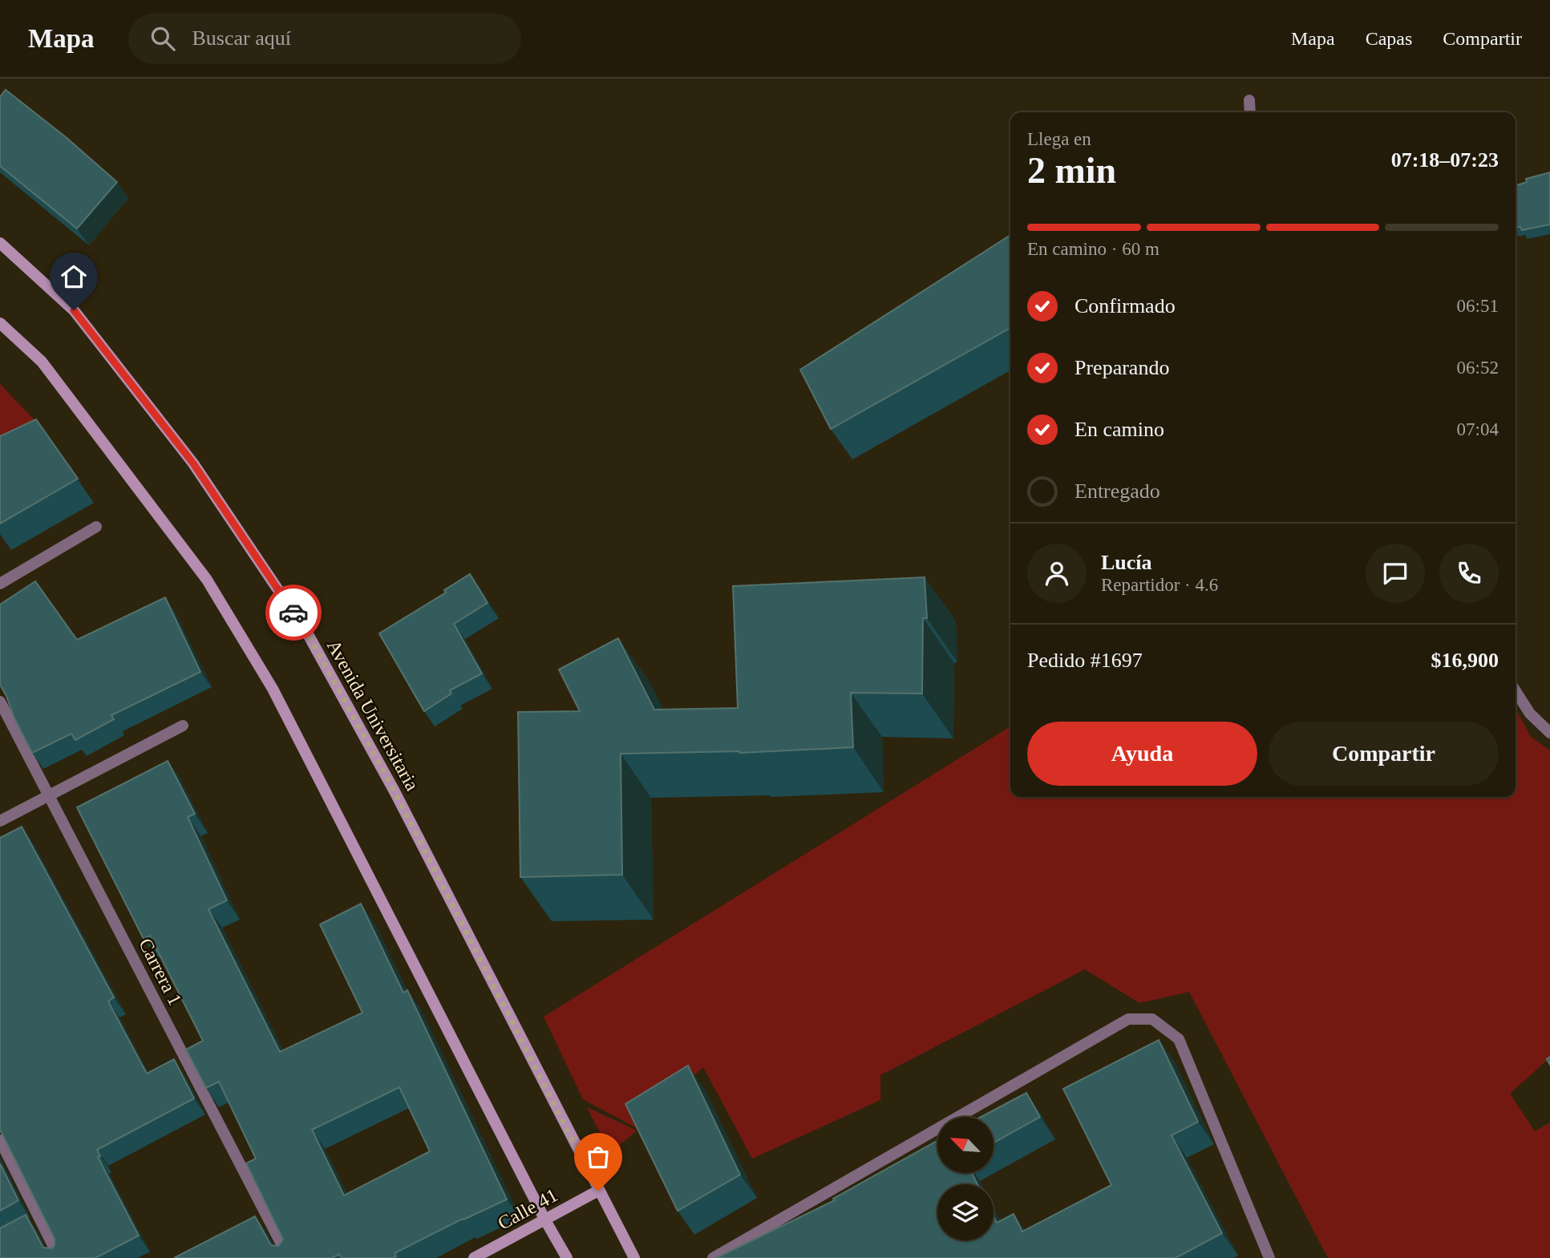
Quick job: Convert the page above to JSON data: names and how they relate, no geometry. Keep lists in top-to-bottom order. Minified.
{"streets":{"main road":["Avenida Universitaria","Calle 41"],"street":["Carrera 1"]},"crossings":[["Avenida Universitaria","Calle 41"]],"north":"top left","page":{"header":"Mapa","search":"Buscar aquí","nav":["Mapa","Capas","Compartir"],"heading":["2 min","Llega en","07:18–07:23"],"panel":["Lucía","Repartidor · 4.6","Pedido #1697","$16,900"],"bar":"En camino · 60 m","list":[["Confirmado","06:51"],["Preparando","06:52"],["En camino","07:04"],"Entregado"],"buttons":["Ayuda","Compartir"]}}
